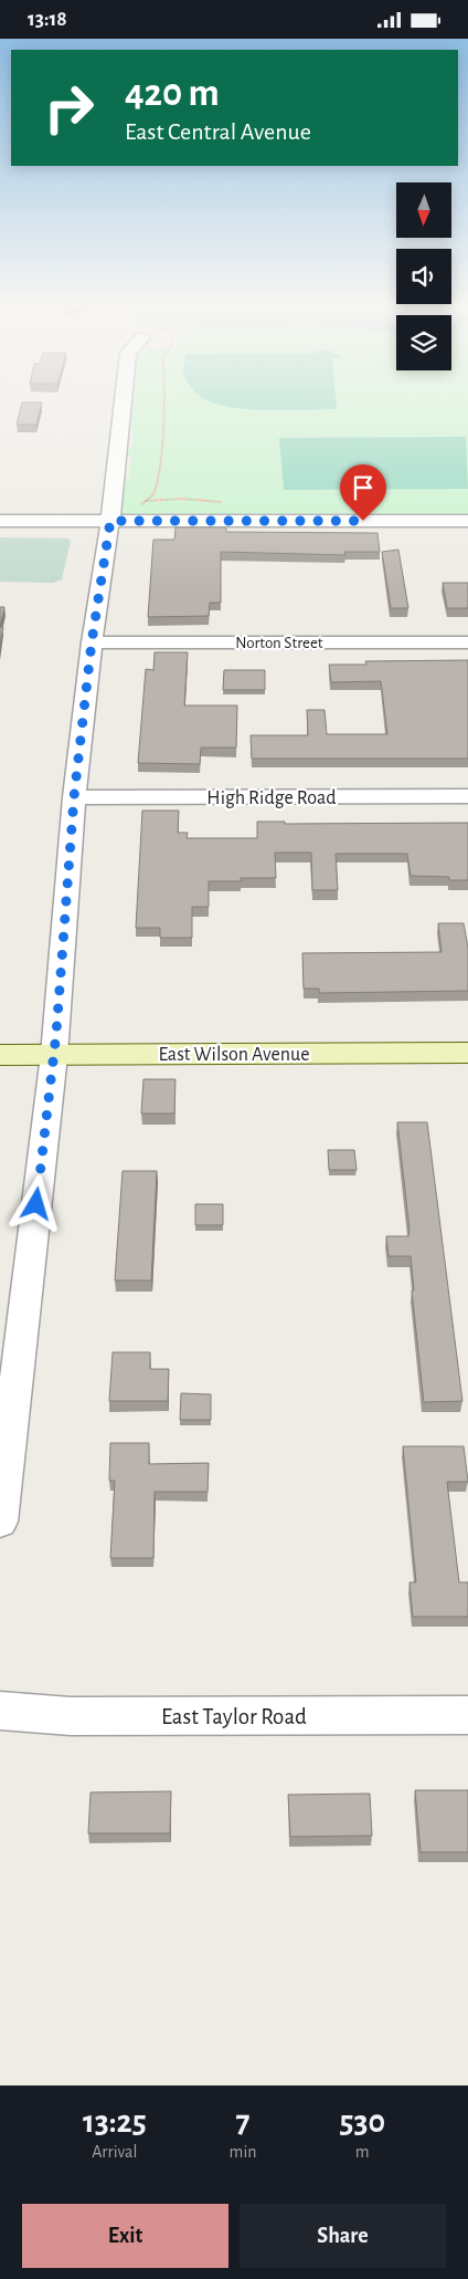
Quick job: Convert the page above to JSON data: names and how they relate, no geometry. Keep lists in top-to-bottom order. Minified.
{"streets":{"street":["Norton Street","High Ridge Road","East Wilson Avenue","East Taylor Road"]},"north":"bottom","page":{"status":"13:18","turn":["420 m","East Central Avenue"],"eta":["13:25","Arrival","7","min","530","m"],"buttons":["Exit","Share"]}}
